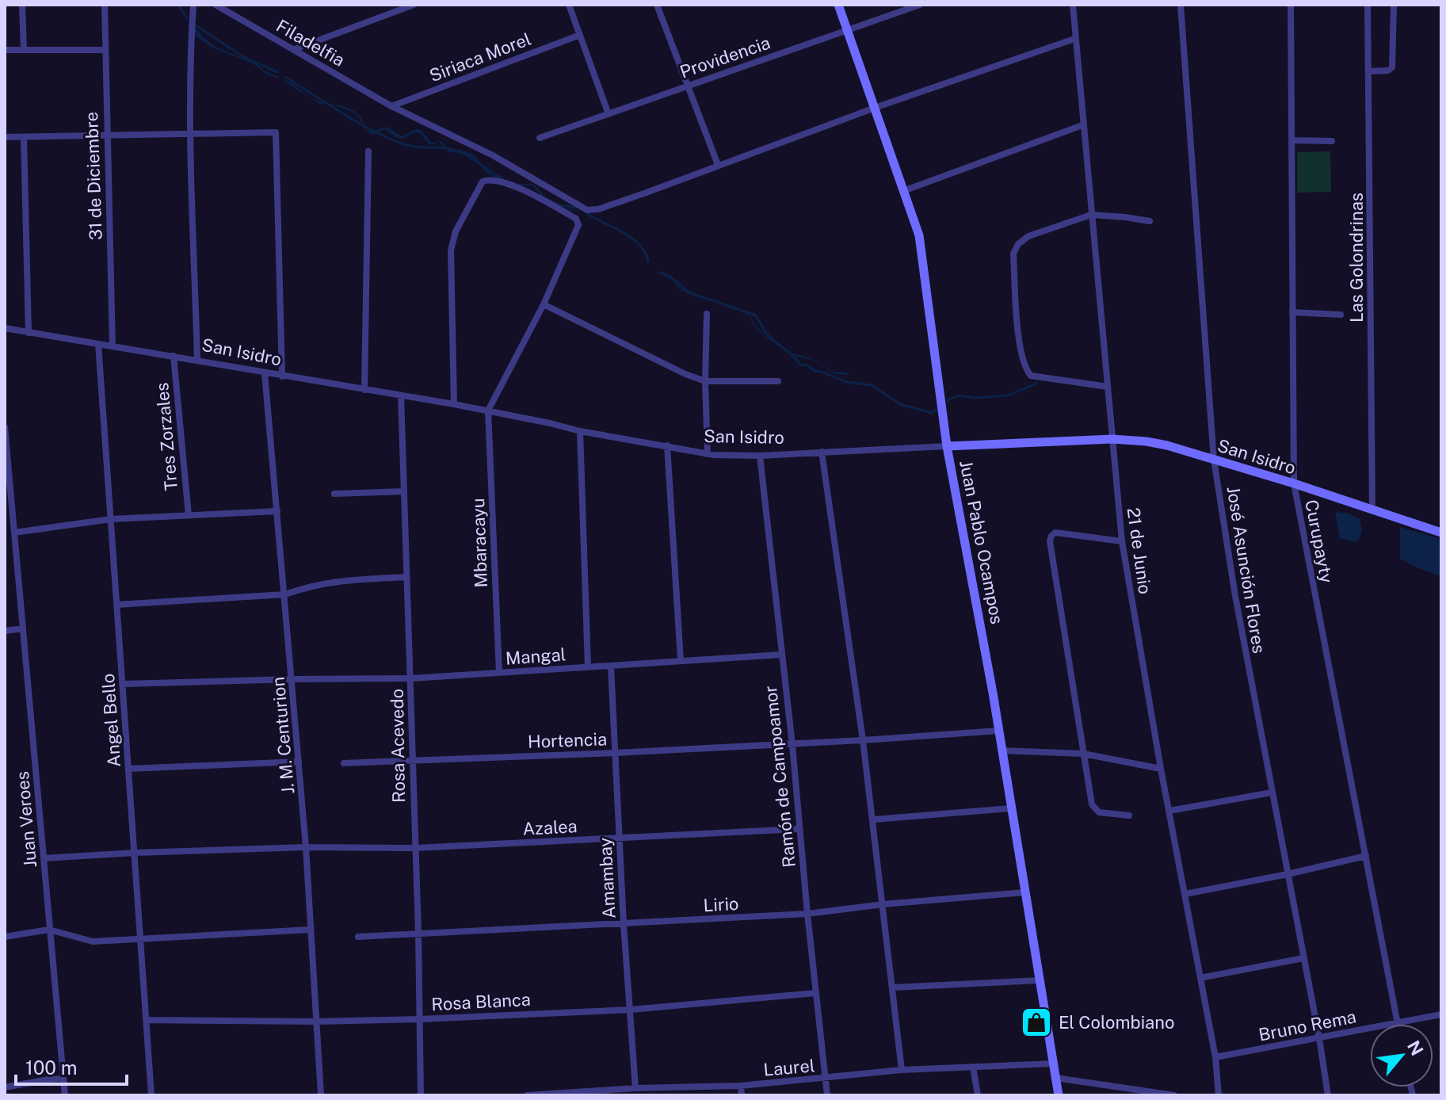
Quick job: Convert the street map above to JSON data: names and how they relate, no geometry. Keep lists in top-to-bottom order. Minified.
{"streets":{"street":["Filadelfia","Siriaca Morel","Providencia","31 de Diciembre","Las Golondrinas","San Isidro","Tres Zorzales","Curupayty","Juan Pablo Ocampos","Mbaracayu","21 de Junio","José Asunción Flores","Mangal","Angel Bello","J. M. Centurion","Hortencia","Rosa Acevedo","Ramón de Campoamor","Juan Veroes","Azalea","Amambay","Lirio","Rosa Blanca","Bruno Rema","Laurel"]},"crossings":[["Filadelfia","Siriaca Morel"],["Filadelfia","Juan Pablo Ocampos"],["Filadelfia","21 de Junio"],["Providencia","Juan Pablo Ocampos"],["31 de Diciembre","San Isidro"],["Las Golondrinas","San Isidro"],["San Isidro","Tres Zorzales"],["San Isidro","Curupayty"],["San Isidro","Juan Pablo Ocampos"],["San Isidro","Mbaracayu"],["San Isidro","21 de Junio"],["San Isidro","José Asunción Flores"],["San Isidro","Angel Bello"],["San Isidro","J. M. Centurion"],["San Isidro","Rosa Acevedo"],["San Isidro","Ramón de Campoamor"],["Curupayty","Bruno Rema"],["Juan Pablo Ocampos","Hortencia"],["Juan Pablo Ocampos","Lirio"],["Juan Pablo Ocampos","Laurel"],["Mbaracayu","Mangal"],["21 de Junio","Bruno Rema"],["José Asunción Flores","Bruno Rema"],["Mangal","Angel Bello"],["Mangal","J. M. Centurion"],["Mangal","Rosa Acevedo"],["Mangal","Ramón de Campoamor"],["Mangal","Amambay"],["Angel Bello","Azalea"],["Angel Bello","Rosa Blanca"],["J. M. Centurion","Azalea"],["J. M. Centurion","Rosa Blanca"],["Hortencia","Rosa Acevedo"],["Hortencia","Ramón de Campoamor"],["Hortencia","Amambay"],["Rosa Acevedo","Azalea"],["Rosa Acevedo","Lirio"],["Rosa Acevedo","Rosa Blanca"],["Ramón de Campoamor","Azalea"],["Ramón de Campoamor","Lirio"],["Ramón de Campoamor","Rosa Blanca"],["Ramón de Campoamor","Laurel"],["Juan Veroes","Azalea"],["Azalea","Amambay"],["Amambay","Lirio"],["Amambay","Rosa Blanca"],["Amambay","Laurel"]],"places":{"shop":["El Colombiano"]},"scale_bar":"100 m","north":"top right"}
